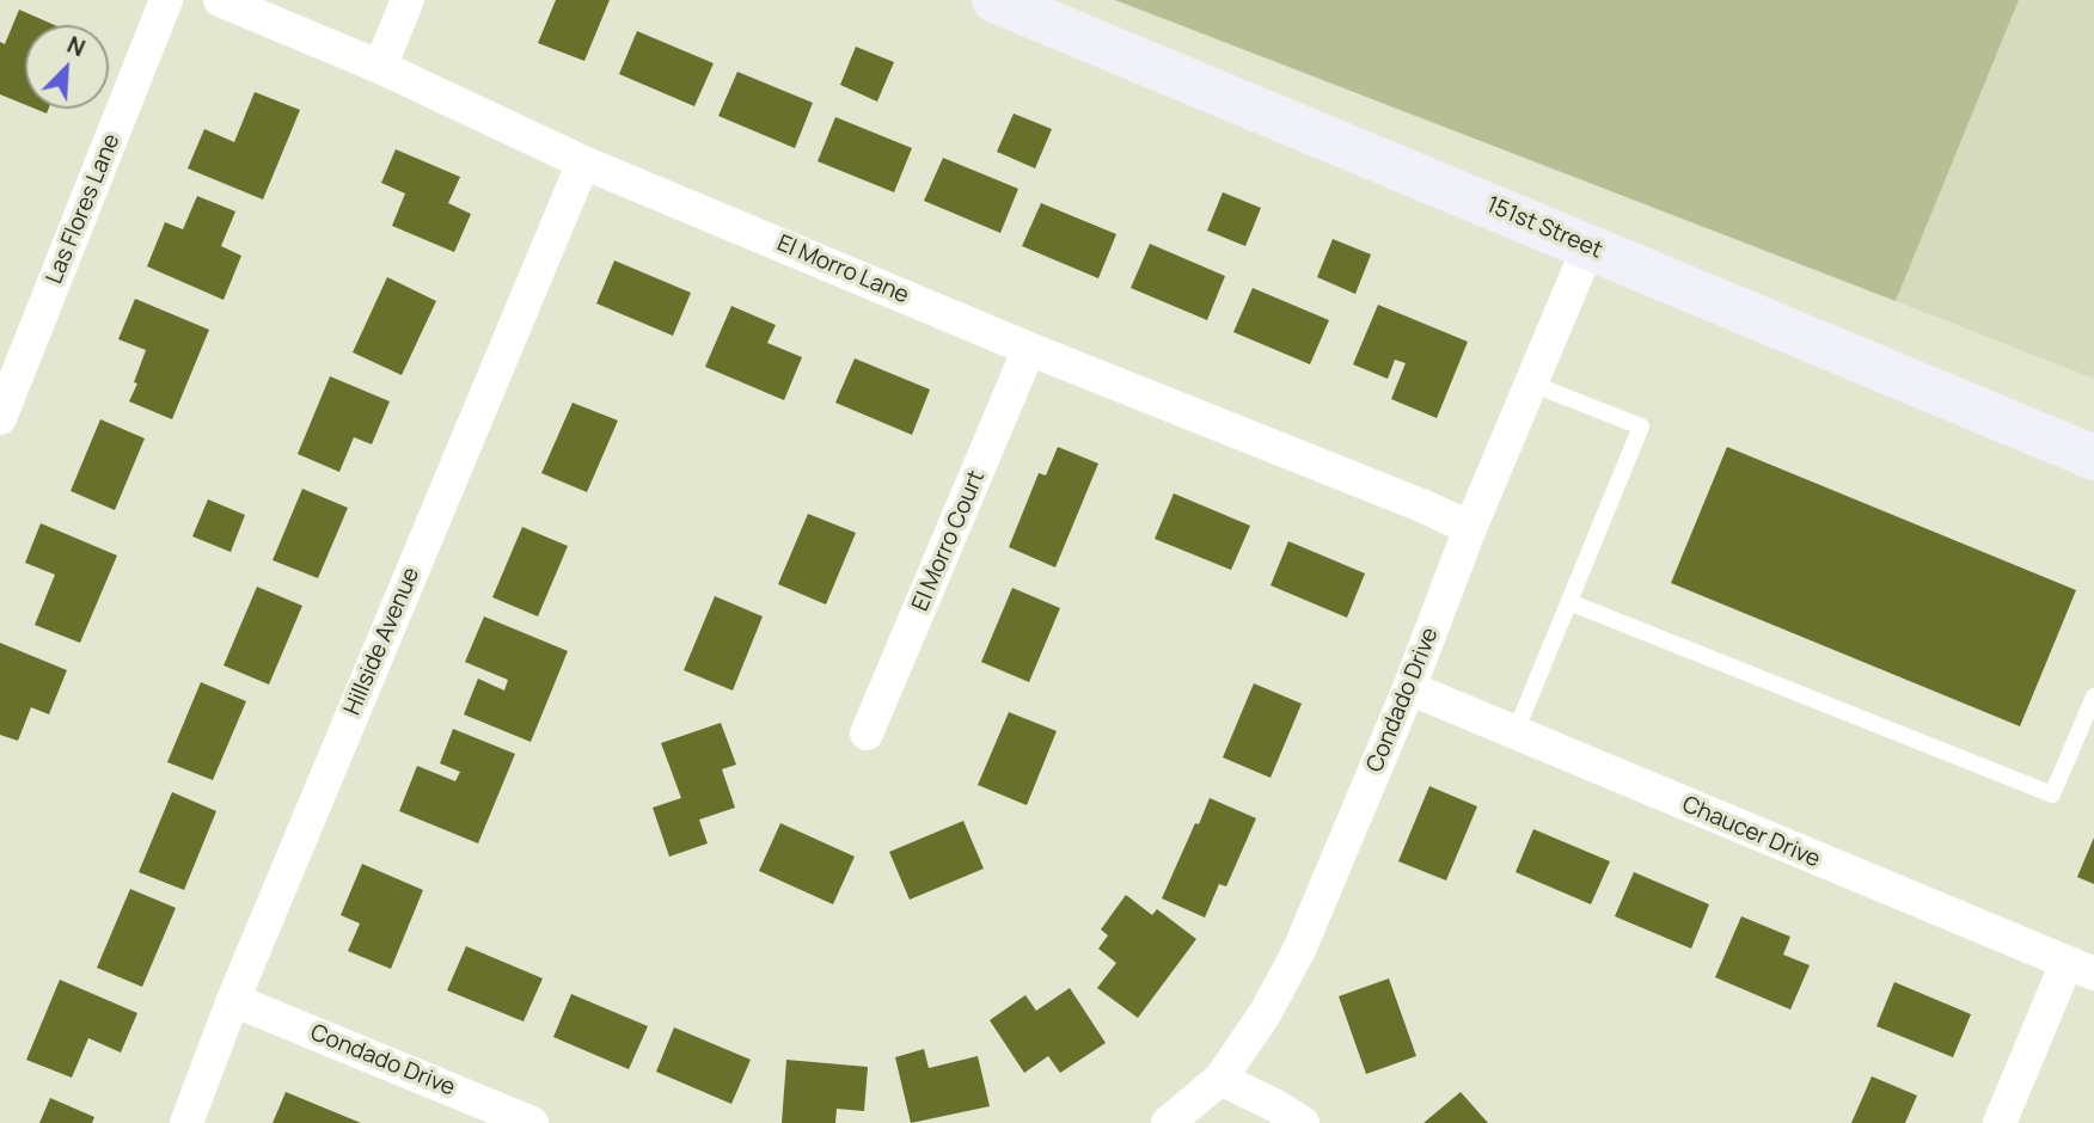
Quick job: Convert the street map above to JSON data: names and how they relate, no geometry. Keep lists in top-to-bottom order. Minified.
{"streets":{"street":["Las Flores Lane","151st Street","El Morro Lane","El Morro Court","Hillside Avenue","Condado Drive","Chaucer Drive"]},"crossings":[["151st Street","Condado Drive"],["El Morro Lane","El Morro Court"],["El Morro Lane","Hillside Avenue"],["El Morro Lane","Condado Drive"],["Hillside Avenue","Condado Drive"],["Condado Drive","Chaucer Drive"]],"north":"top right"}
